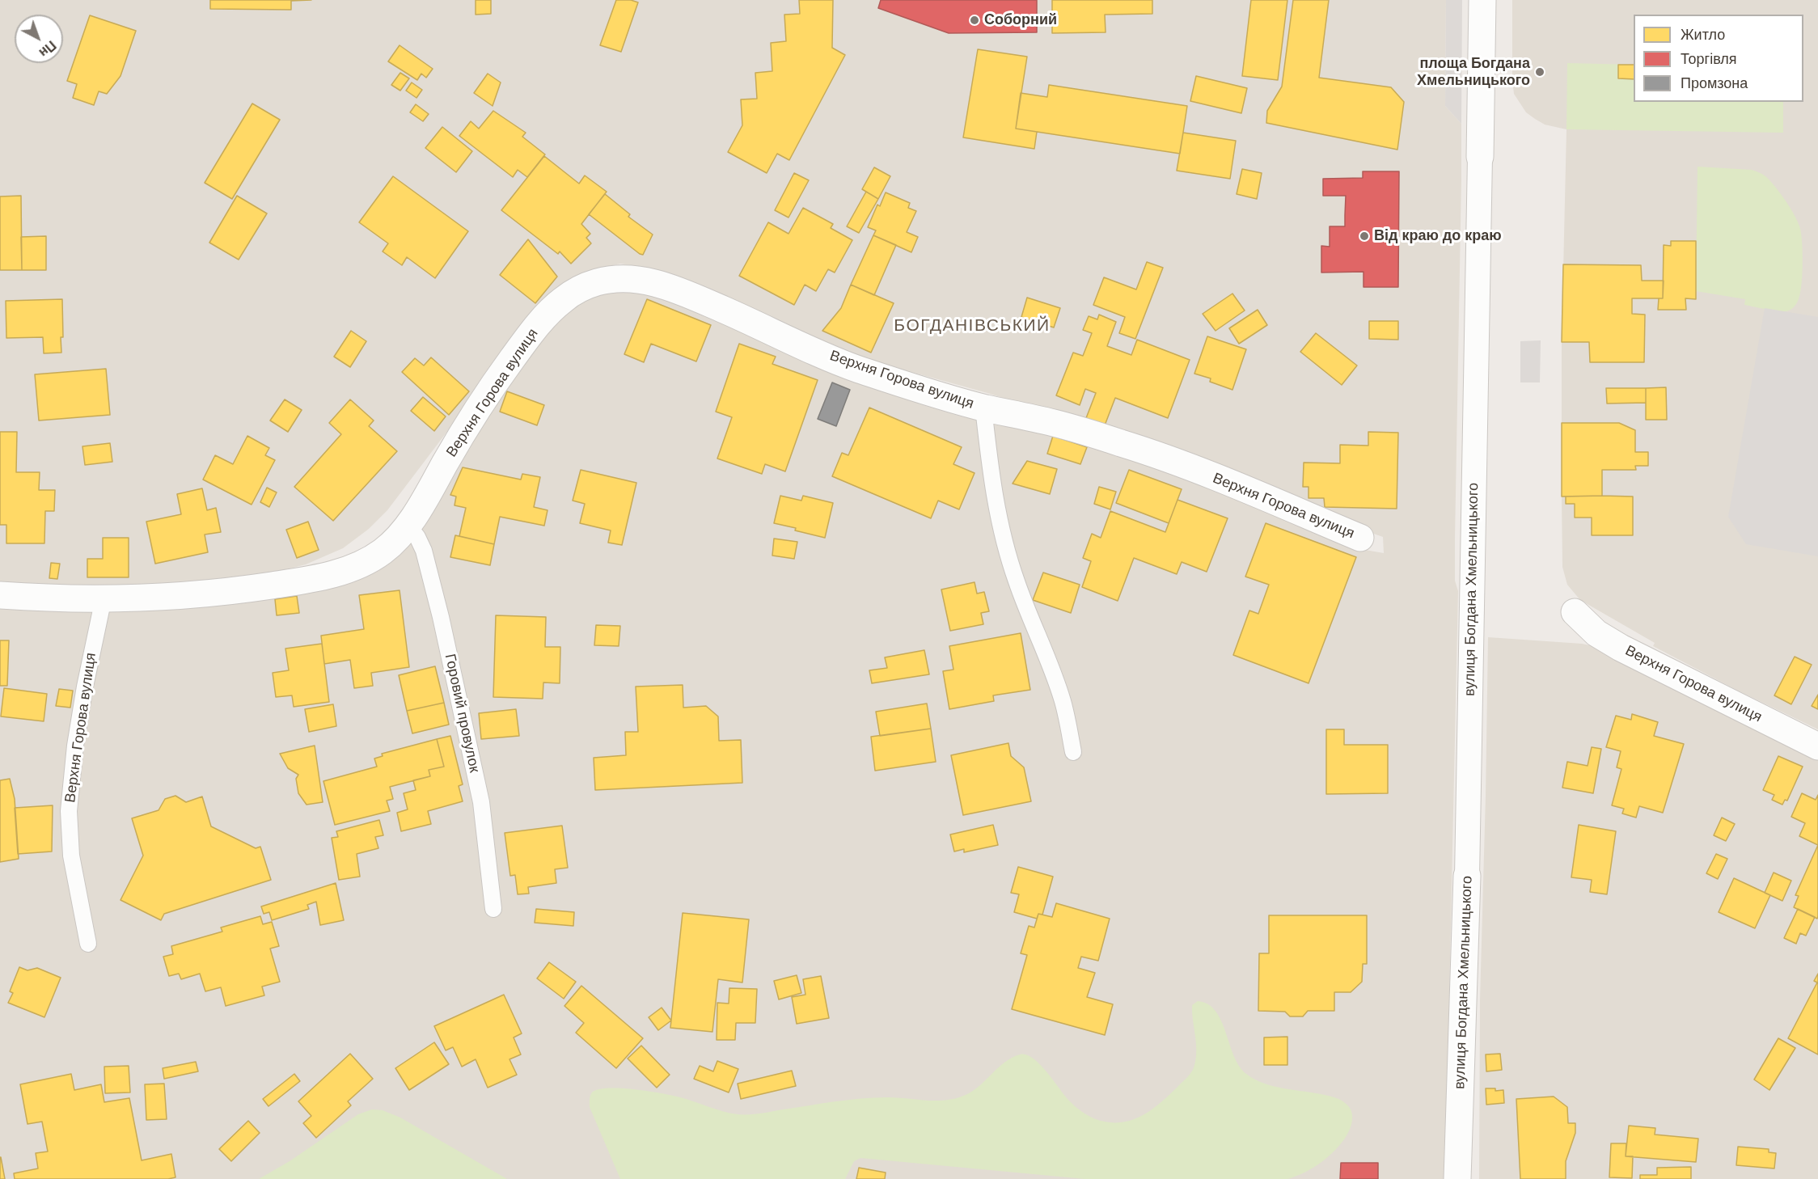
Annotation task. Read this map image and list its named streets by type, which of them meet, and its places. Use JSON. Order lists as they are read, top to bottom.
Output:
{
  "streets": {
    "street": ["Верхня Горова вулиця", "вулиця Богдана Хмельницького"],
    "lane": ["Горовий провулок"]
  },
  "crossings": [
    ["Верхня Горова вулиця", "Горовий провулок"]
  ],
  "districts": ["БОГДАНІВСЬКИЙ"],
  "places": ["Соборний", "площа Богдана Хмельницького", "Від краю до краю"],
  "legend": ["Житло", "Торгівля", "Промзона"],
  "north": "bottom right"
}
